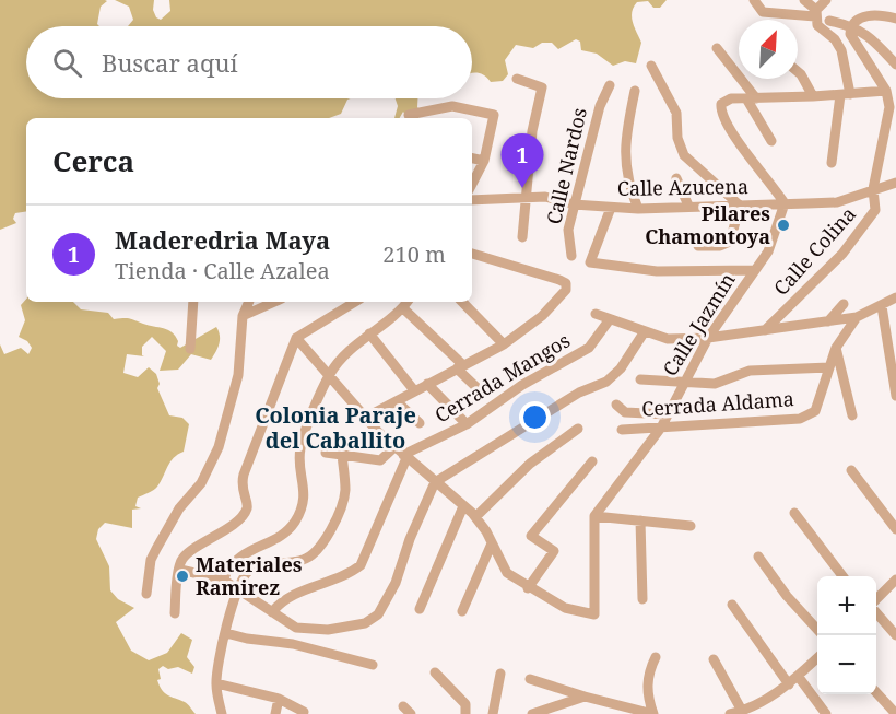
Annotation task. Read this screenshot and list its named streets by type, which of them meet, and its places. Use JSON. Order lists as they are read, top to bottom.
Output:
{
  "streets": {
    "street": [
      "Calle Nardos",
      "Calle Azucena",
      "Calle Colina",
      "Calle Jazmín",
      "Cerrada Mangos",
      "Cerrada Aldama"
    ]
  },
  "crossings": [
    ["Calle Nardos", "Calle Azucena"],
    ["Calle Azucena", "Calle Colina"],
    ["Calle Azucena", "Calle Jazmín"],
    ["Calle Jazmín", "Cerrada Aldama"]
  ],
  "districts": ["Colonia Paraje del Caballito"],
  "places": ["Pilares Chamontoya", "Materiales Ramirez"],
  "north": "top right",
  "page": {
    "search": "Buscar aquí",
    "heading": "Cerca",
    "pins": "1",
    "list": [
      {
        "mark": "1",
        "name": "Maderedria Maya",
        "note": "Tienda · Calle Azalea",
        "value": "210 m"
      }
    ],
    "map_buttons": ["+", "−"]
  }
}
